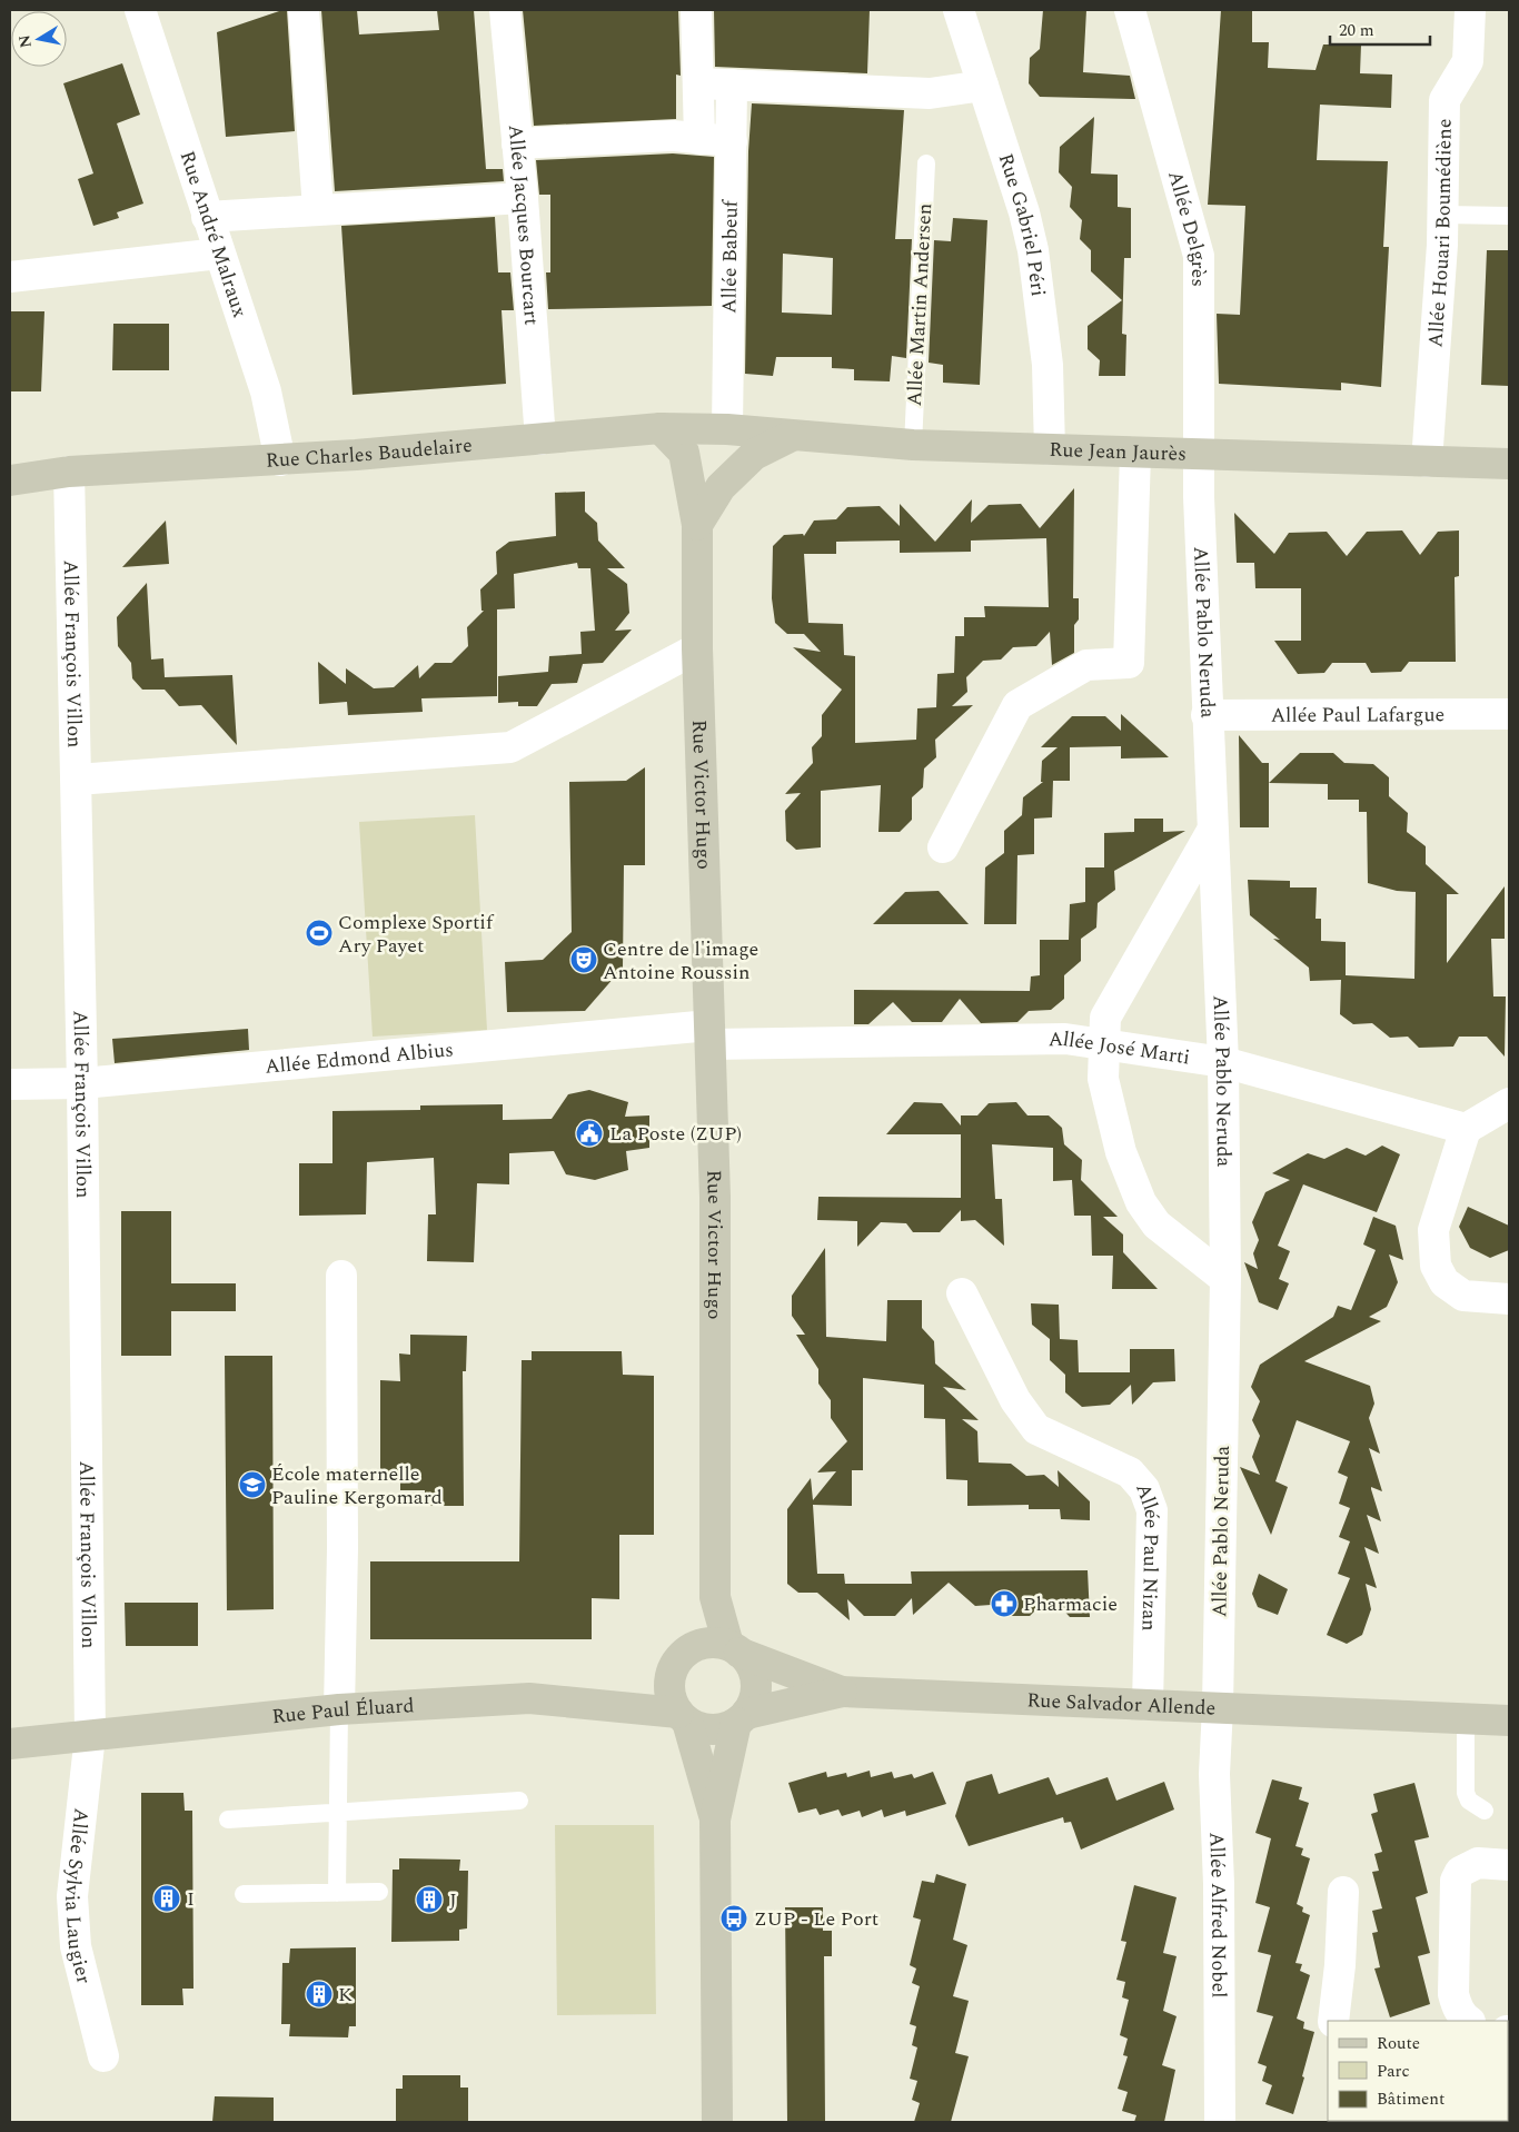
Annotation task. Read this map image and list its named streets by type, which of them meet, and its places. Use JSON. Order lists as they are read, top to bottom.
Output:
{
  "streets": {
    "street": [
      "Allée Jacques Bourcart",
      "Rue Gabriel Péri",
      "Allée Delgrès",
      "Allée Houari Boumédiène",
      "Rue André Malraux",
      "Allée Babeuf",
      "Rue Jean Jaurès",
      "Rue Charles Baudelaire",
      "Allée Pablo Neruda",
      "Allée François Villon",
      "Allée Paul Lafargue",
      "Rue Victor Hugo",
      "Allée José Marti",
      "Allée Edmond Albius",
      "Allée Paul Nizan",
      "Rue Salvador Allende",
      "Rue Paul Éluard",
      "Allée Sylvia Laugier",
      "Allée Alfred Nobel"
    ],
    "lane": ["Allée Martin Andersen"]
  },
  "crossings": [
    ["Allée Jacques Bourcart", "Rue Charles Baudelaire"],
    ["Rue Gabriel Péri", "Rue Jean Jaurès"],
    ["Allée Delgrès", "Rue Jean Jaurès"],
    ["Allée Delgrès", "Allée Pablo Neruda"],
    ["Allée Houari Boumédiène", "Rue Jean Jaurès"],
    ["Rue André Malraux", "Rue Charles Baudelaire"],
    ["Allée Babeuf", "Rue Jean Jaurès"],
    ["Allée Babeuf", "Rue Charles Baudelaire"],
    ["Allée Martin Andersen", "Rue Jean Jaurès"],
    ["Rue Jean Jaurès", "Rue Charles Baudelaire"],
    ["Rue Jean Jaurès", "Allée Pablo Neruda"],
    ["Rue Charles Baudelaire", "Allée François Villon"],
    ["Rue Charles Baudelaire", "Rue Victor Hugo"],
    ["Allée Pablo Neruda", "Allée Paul Lafargue"],
    ["Allée Pablo Neruda", "Allée José Marti"],
    ["Allée Pablo Neruda", "Rue Salvador Allende"],
    ["Allée Pablo Neruda", "Allée Alfred Nobel"],
    ["Allée François Villon", "Allée Edmond Albius"],
    ["Allée François Villon", "Rue Paul Éluard"],
    ["Allée François Villon", "Allée Sylvia Laugier"],
    ["Rue Victor Hugo", "Allée José Marti"],
    ["Rue Victor Hugo", "Allée Edmond Albius"],
    ["Rue Victor Hugo", "Rue Salvador Allende"],
    ["Rue Victor Hugo", "Rue Paul Éluard"],
    ["Allée José Marti", "Allée Edmond Albius"],
    ["Allée Paul Nizan", "Rue Salvador Allende"],
    ["Rue Salvador Allende", "Rue Paul Éluard"],
    ["Rue Salvador Allende", "Allée Alfred Nobel"],
    ["Rue Paul Éluard", "Allée Sylvia Laugier"]
  ],
  "places": {
    "sports": ["Complexe Sportif Ary Payet"],
    "theatre": ["Centre de l'image Antoine Roussin"],
    "public building": ["La Poste (ZUP)"],
    "school or university": ["École maternelle Pauline Kergomard"],
    "pharmacy": ["Pharmacie"],
    "building": ["I", "J", "K"],
    "bus stop": ["ZUP - Le Port"]
  },
  "legend": ["Route", "Parc", "Bâtiment"],
  "scale_bar": "20 m",
  "north": "left"
}
